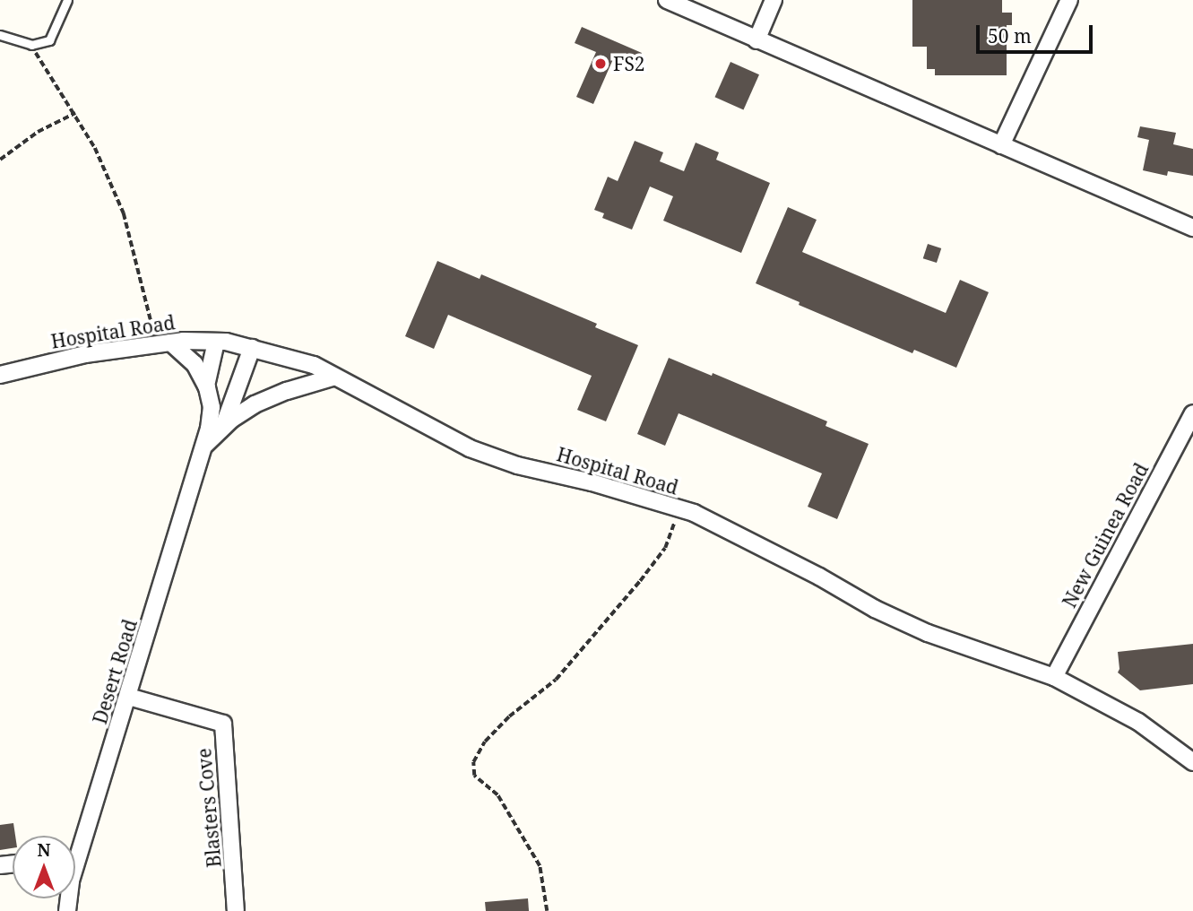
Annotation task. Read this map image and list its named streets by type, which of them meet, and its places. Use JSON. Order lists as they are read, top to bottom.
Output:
{
  "streets": {
    "street": [
      "Hospital Road",
      "New Guinea Road",
      "Desert Road",
      "Blasters Cove"
    ]
  },
  "crossings": [
    ["Hospital Road", "New Guinea Road"],
    ["Hospital Road", "Desert Road"],
    ["Desert Road", "Blasters Cove"]
  ],
  "places": ["FS2"],
  "scale_bar": "50 m",
  "north": "top"
}
